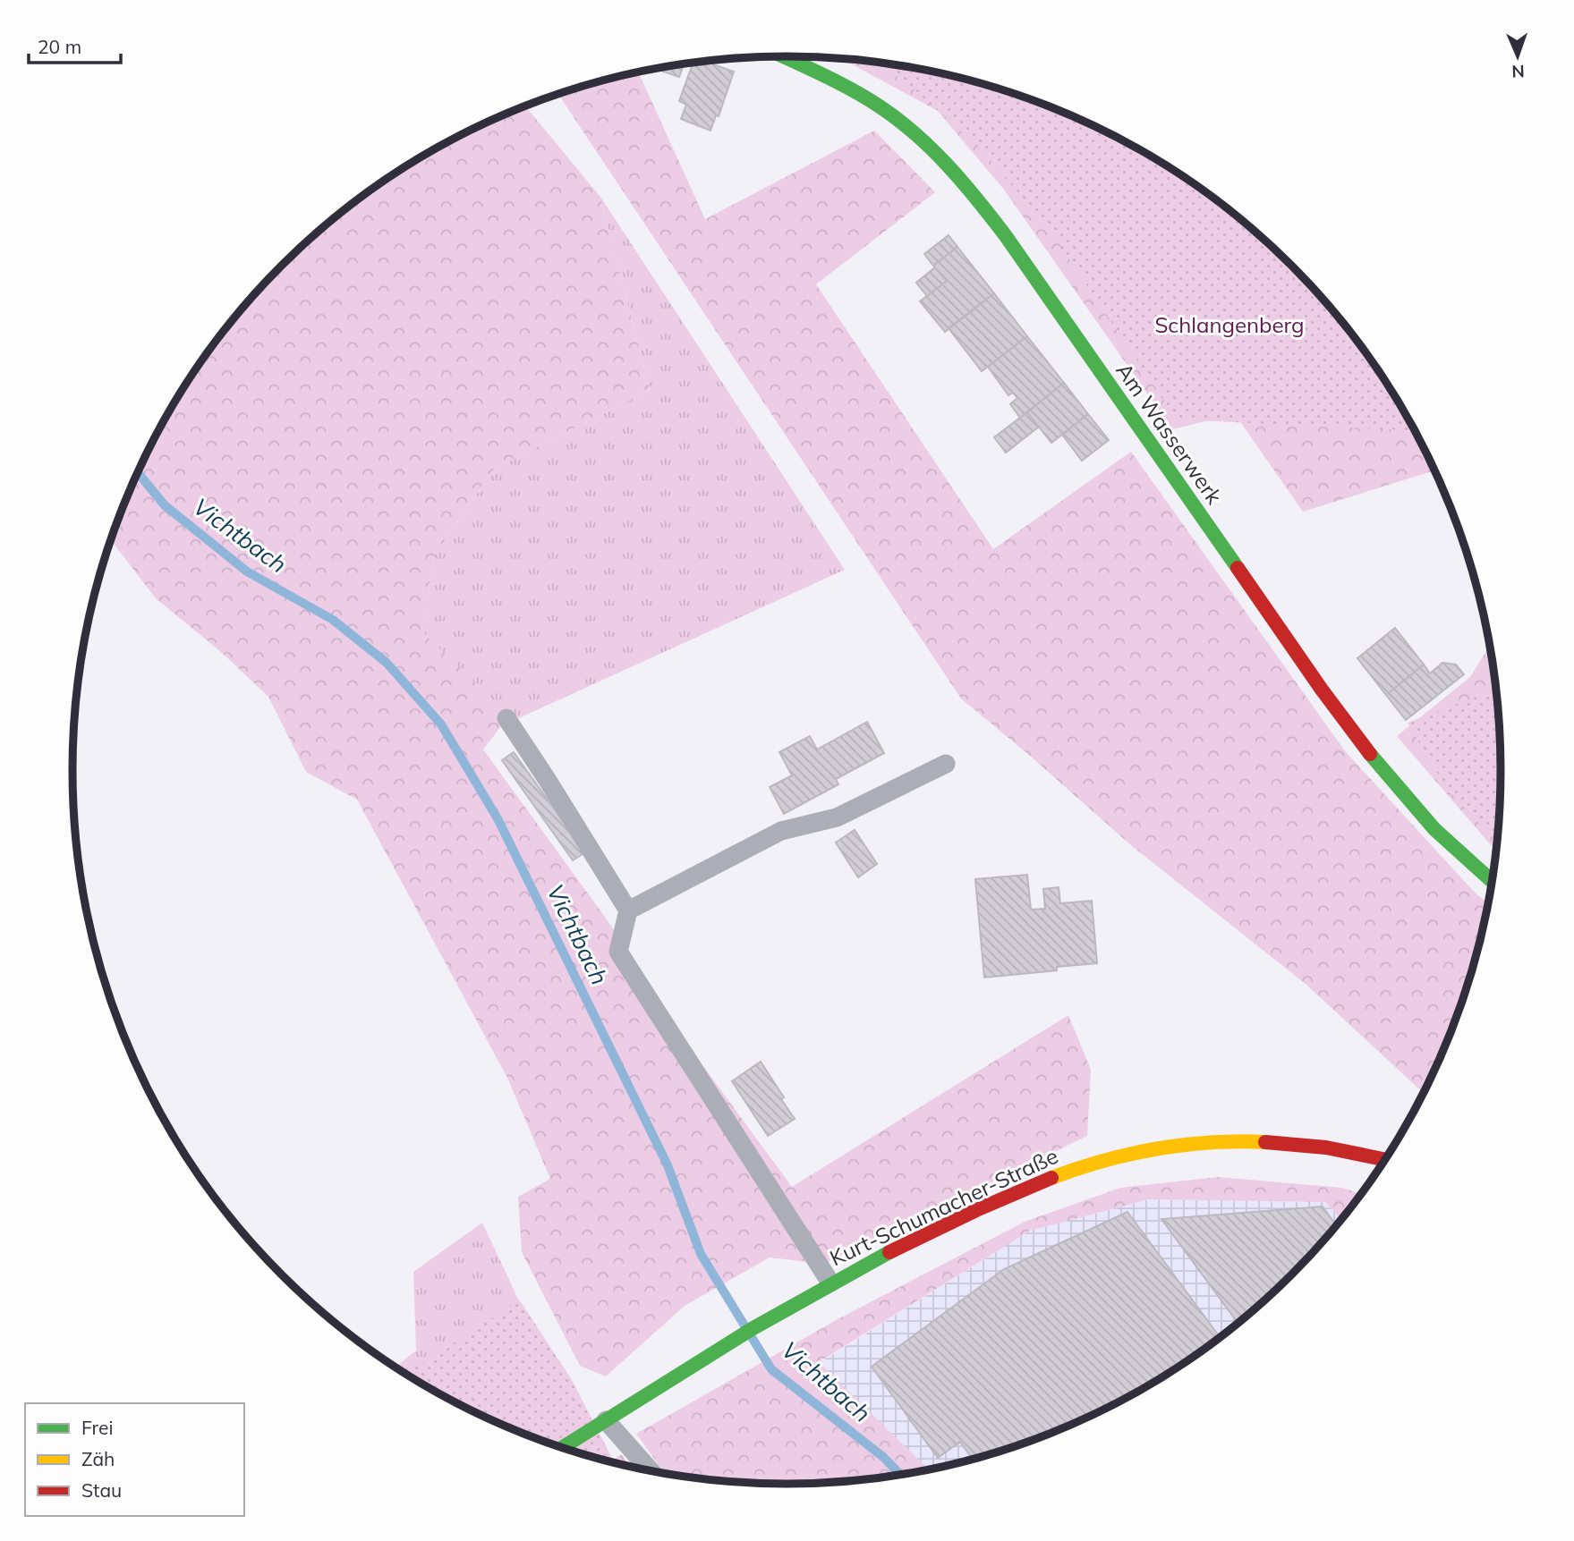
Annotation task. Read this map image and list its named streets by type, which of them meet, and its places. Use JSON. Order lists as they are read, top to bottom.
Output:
{
  "streets": {
    "main road": ["Am Wasserwerk", "Kurt-Schumacher-Straße"]
  },
  "water": ["Vichtbach"],
  "parks": ["Schlangenberg"],
  "legend": ["Frei", "Zäh", "Stau"],
  "scale_bar": "20 m",
  "north": "bottom"
}
